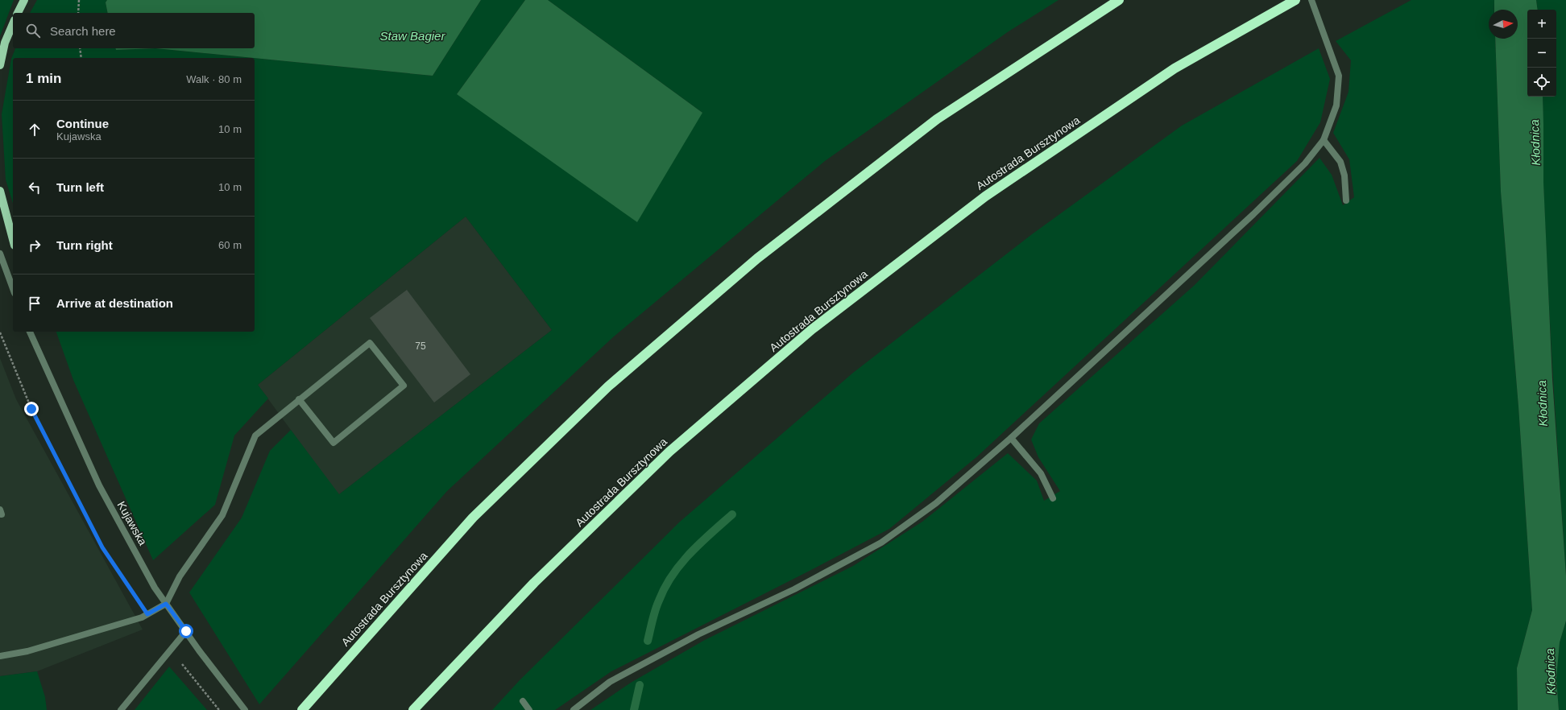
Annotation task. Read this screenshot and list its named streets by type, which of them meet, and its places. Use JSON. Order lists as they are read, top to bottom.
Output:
{
  "streets": {
    "highway": ["Autostrada Bursztynowa"],
    "street": ["Kujawska"]
  },
  "water": ["Staw Bagier", "Kłodnica"],
  "house_numbers": ["75"],
  "north": "right",
  "page": {
    "map_buttons": ["+", "−"],
    "search": "Search here",
    "heading": ["1 min", "Walk · 80 m"],
    "list": [
      ["Continue", "Kujawska", "10 m"],
      ["Turn left", "10 m"],
      ["Turn right", "60 m"],
      "Arrive at destination"
    ]
  }
}
